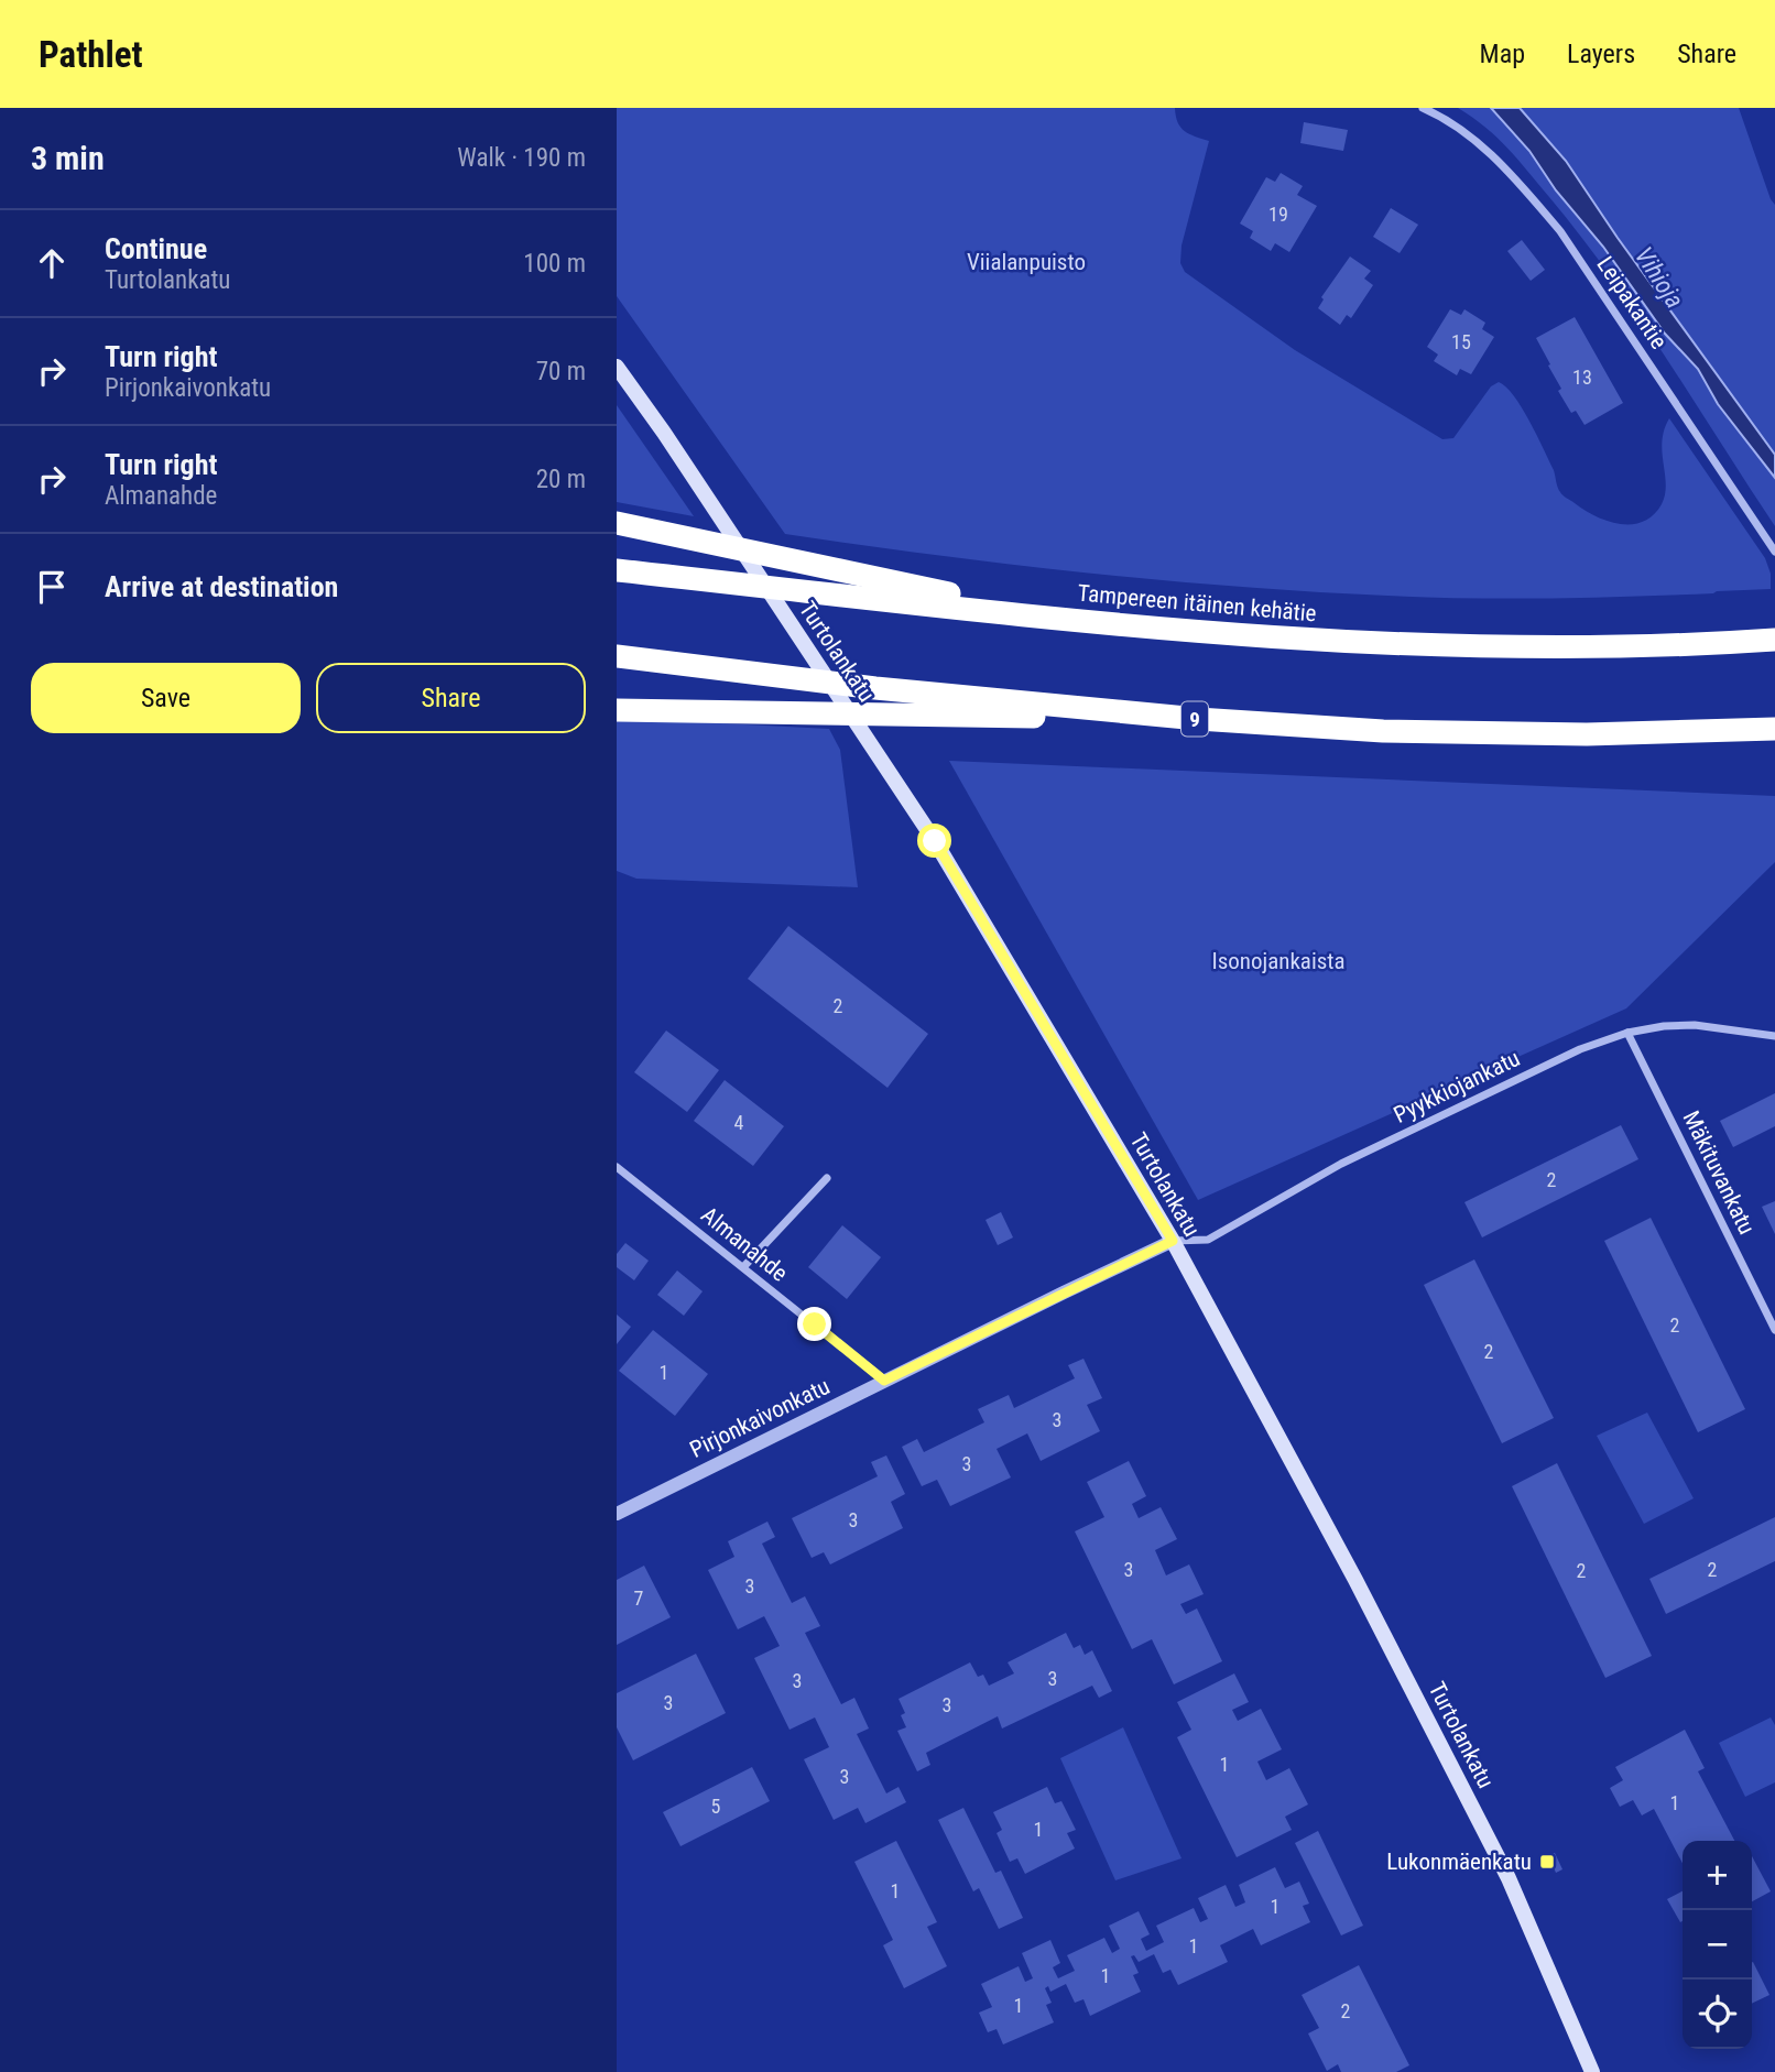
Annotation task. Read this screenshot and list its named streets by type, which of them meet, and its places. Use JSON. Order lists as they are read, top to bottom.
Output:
{
  "streets": {
    "highway": ["Tampereen itäinen kehätie", "9"],
    "main road": ["Turtolankatu"],
    "street": [
      "Leipakantie",
      "Pyykkiojankatu",
      "Mäkituvankatu",
      "Almanahde",
      "Pirjonkaivonkatu"
    ]
  },
  "crossings": [
    ["Turtolankatu", "Pyykkiojankatu"],
    ["Turtolankatu", "Pirjonkaivonkatu"],
    ["Pyykkiojankatu", "Mäkituvankatu"],
    ["Pyykkiojankatu", "Pirjonkaivonkatu"],
    ["Almanahde", "Pirjonkaivonkatu"]
  ],
  "water": ["Vihioja"],
  "parks": ["Viialanpuisto", "Isonojankaista"],
  "places": {
    "transit": ["Lukonmäenkatu"]
  },
  "house_numbers": [
    "19",
    "15",
    "13",
    "2",
    "4",
    "2",
    "2",
    "2",
    "1",
    "3",
    "3",
    "3",
    "3",
    "2",
    "2",
    "3",
    "7",
    "3",
    "3",
    "3",
    "3",
    "1",
    "3",
    "1",
    "5",
    "1",
    "1",
    "1",
    "1",
    "1",
    "1",
    "2"
  ],
  "page": {
    "header": "Pathlet",
    "nav": ["Map", "Layers", "Share"],
    "heading": ["3 min", "Walk · 190 m"],
    "list": [
      ["Continue", "Turtolankatu", "100 m"],
      ["Turn right", "Pirjonkaivonkatu", "70 m"],
      ["Turn right", "Almanahde", "20 m"],
      "Arrive at destination"
    ],
    "buttons": ["Save", "Share"],
    "map_buttons": ["+", "−"]
  }
}
